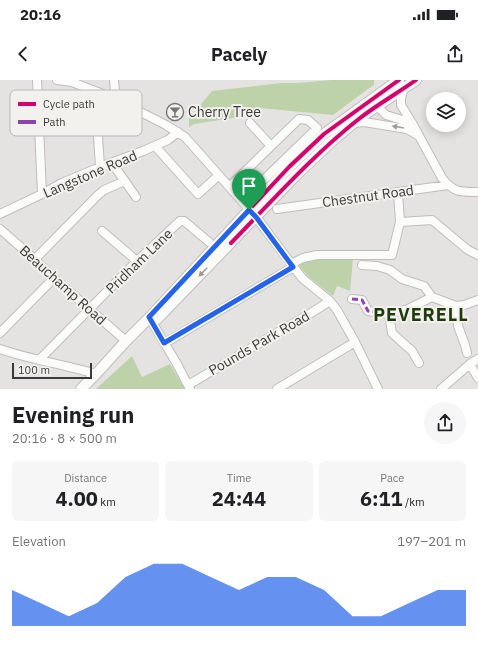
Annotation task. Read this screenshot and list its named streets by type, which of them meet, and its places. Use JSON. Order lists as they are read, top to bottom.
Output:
{
  "streets": {
    "street": [
      "Langstone Road",
      "Chestnut Road",
      "Pridham Lane",
      "Beauchamp Road",
      "Pounds Park Road"
    ]
  },
  "crossings": [
    ["Pridham Lane", "Beauchamp Road"]
  ],
  "districts": ["PEVERELL"],
  "places": {
    "bar": ["Cherry Tree"]
  },
  "legend": ["Cycle path", "Path"],
  "scale_bar": "100 m",
  "page": {
    "status": "20:16",
    "header": "Pacely",
    "scale": "100 m",
    "heading": ["Evening run", "20:16 · 8 × 500 m"],
    "stats": [
      ["Distance", "4.00 km"],
      ["Time", "24:44"],
      ["Pace", "6:11 /km"]
    ],
    "chart": ["Elevation", "197–201 m"]
  }
}
